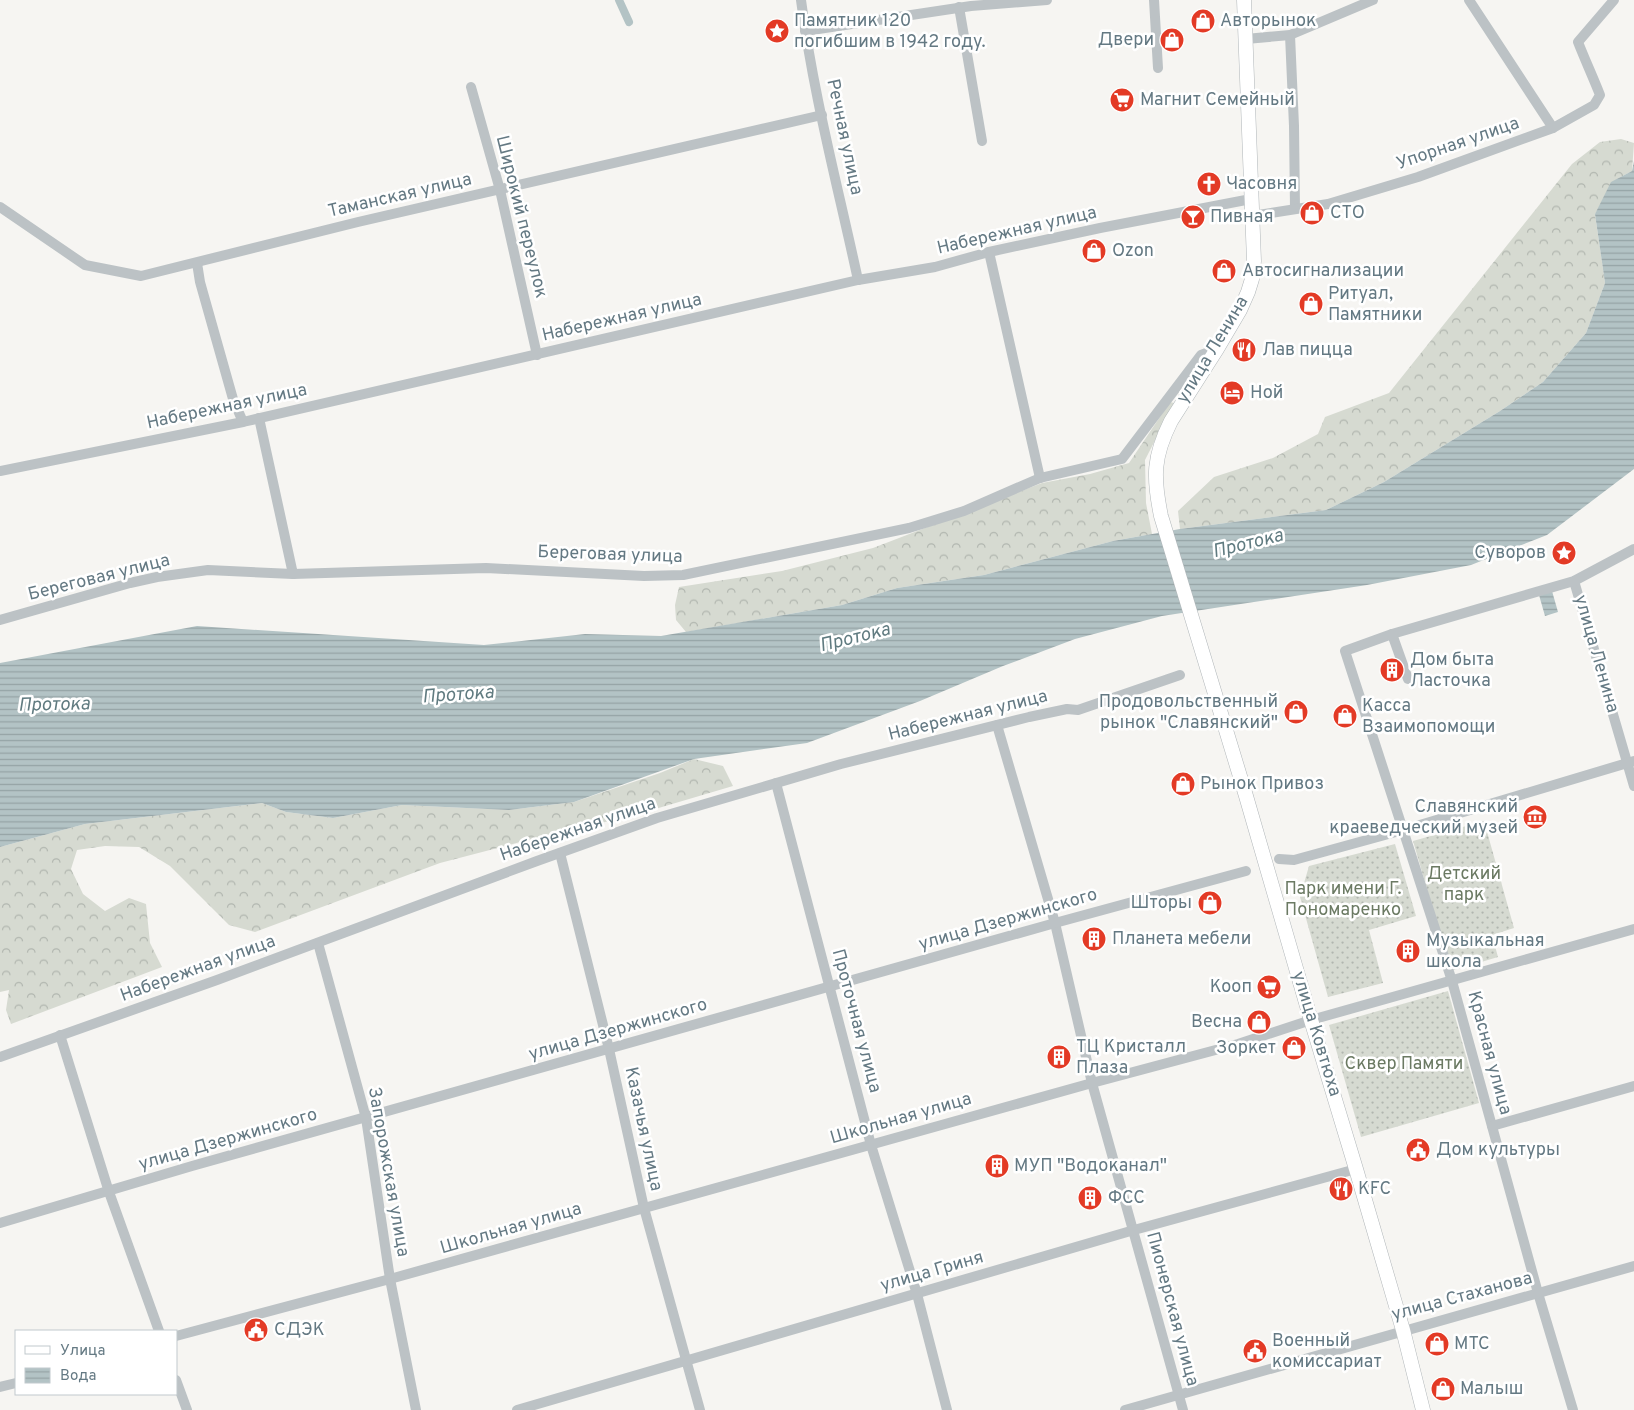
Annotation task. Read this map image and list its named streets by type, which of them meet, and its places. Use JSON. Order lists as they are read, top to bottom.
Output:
{
  "streets": {
    "main road": ["улица Ленина", "улица Ковтюха"],
    "street": [
      "Речная улица",
      "Упорная улица",
      "Таманская улица",
      "Широкий переулок",
      "Набережная улица",
      "Береговая улица",
      "улица Дзержинского",
      "Проточная улица",
      "Красная улица",
      "Школьная улица",
      "Казачья улица",
      "Запорожская улица",
      "улица Гриня",
      "улица Стаханова",
      "Пионерская улица"
    ]
  },
  "crossings": [
    ["Речная улица", "Таманская улица"],
    ["Речная улица", "Набережная улица"],
    ["Упорная улица", "улица Ленина"],
    ["Таманская улица", "Широкий переулок"],
    ["Широкий переулок", "Набережная улица"],
    ["Набережная улица", "улица Ленина"],
    ["Набережная улица", "Проточная улица"],
    ["Набережная улица", "Казачья улица"],
    ["Набережная улица", "Запорожская улица"],
    ["Набережная улица", "Пионерская улица"],
    ["улица Ленина", "Береговая улица"],
    ["улица Ленина", "улица Ковтюха"],
    ["улица Дзержинского", "Проточная улица"],
    ["улица Дзержинского", "Казачья улица"],
    ["улица Дзержинского", "Запорожская улица"],
    ["улица Дзержинского", "Пионерская улица"],
    ["Проточная улица", "Школьная улица"],
    ["Проточная улица", "улица Гриня"],
    ["улица Ковтюха", "Школьная улица"],
    ["улица Ковтюха", "улица Гриня"],
    ["улица Ковтюха", "улица Стаханова"],
    ["Красная улица", "Школьная улица"],
    ["Красная улица", "улица Стаханова"],
    ["Школьная улица", "Казачья улица"],
    ["Школьная улица", "Запорожская улица"],
    ["Школьная улица", "Пионерская улица"],
    ["Казачья улица", "улица Гриня"],
    ["улица Гриня", "Пионерская улица"],
    ["улица Стаханова", "Пионерская улица"]
  ],
  "water": ["Протока"],
  "parks": ["Детский парк", "Парк имени Г. Пономаренко", "Сквер Памяти"],
  "places": {
    "shop": [
      "Авторынок",
      "Двери",
      "СТО",
      "Ozon",
      "Автосигнализации",
      "Ритуал, Памятники",
      "Продовольственный рынок \"Славянский\"",
      "Касса Взаимопомощи",
      "Рынок Привоз",
      "Шторы",
      "Весна",
      "Зоркет",
      "МТС",
      "Малыш"
    ],
    "place": ["Памятник 120 погибшим в 1942 году.", "Суворов"],
    "supermarket": ["Магнит Семейный", "Кооп"],
    "church": ["Часовня"],
    "bar": ["Пивная"],
    "restaurant": ["Лав пицца", "KFC"],
    "hotel": ["Ной"],
    "building": [
      "Дом быта Ласточка",
      "Планета мебели",
      "Музыкальная школа",
      "ТЦ Кристалл Плаза",
      "МУП \"Водоканал\"",
      "ФСС"
    ],
    "museum": ["Славянский краеведческий музей"],
    "public building": ["Дом культуры", "СДЭК", "Военный комиссариат"]
  },
  "legend": ["Улица", "Вода"]
}
